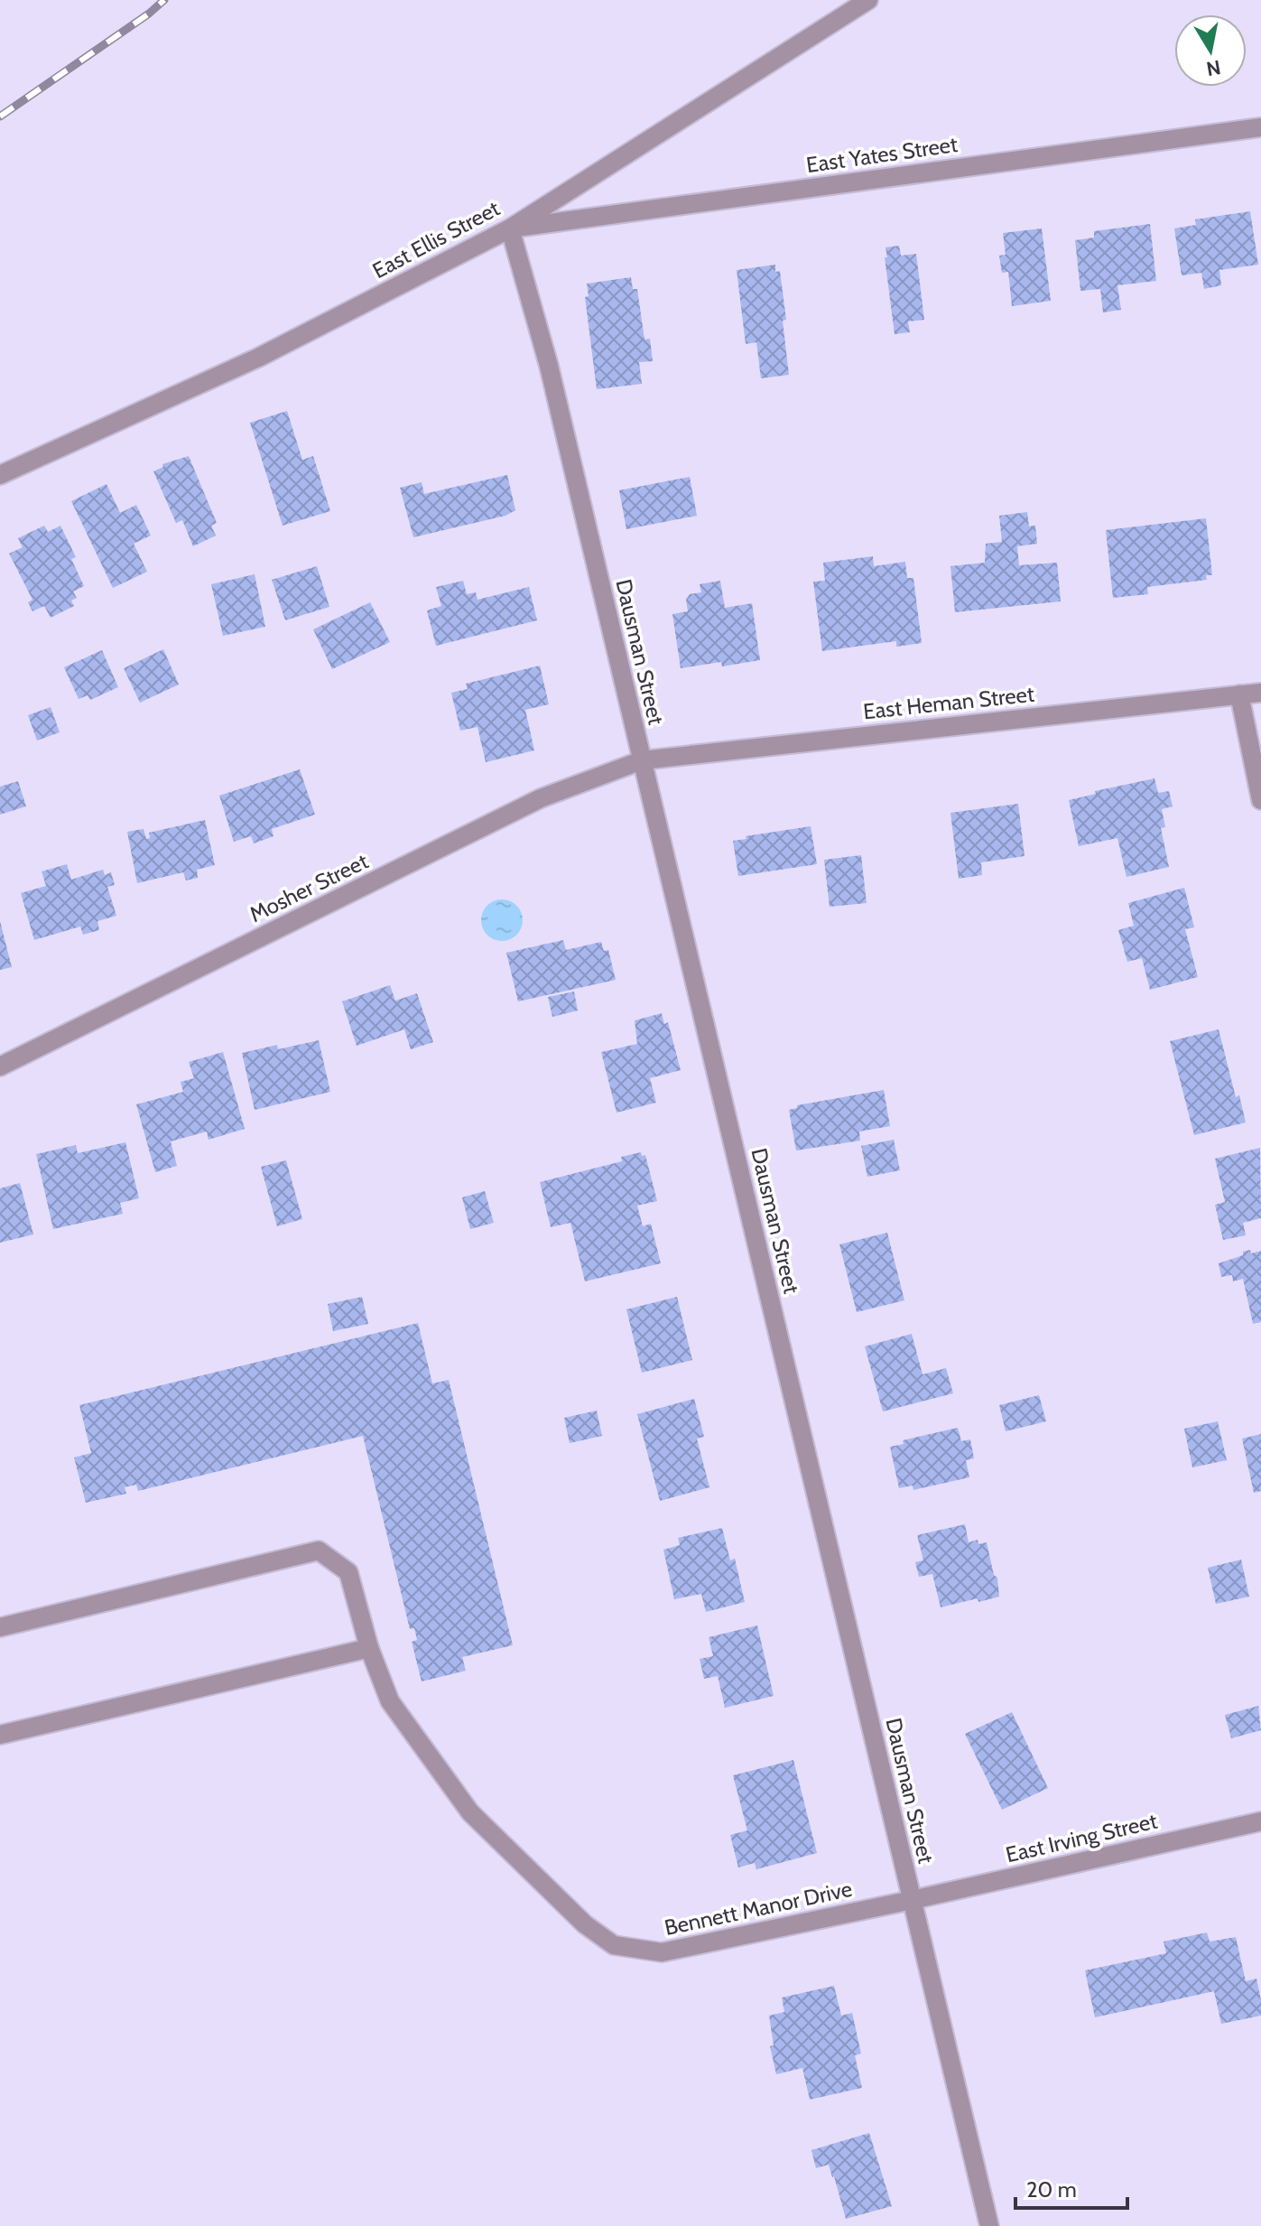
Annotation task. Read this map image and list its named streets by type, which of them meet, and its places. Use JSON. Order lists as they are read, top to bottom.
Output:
{
  "streets": {
    "street": [
      "East Yates Street",
      "East Ellis Street",
      "Dausman Street",
      "East Heman Street",
      "Mosher Street",
      "East Irving Street",
      "Bennett Manor Drive"
    ]
  },
  "crossings": [
    ["East Yates Street", "East Ellis Street"],
    ["East Yates Street", "Dausman Street"],
    ["East Ellis Street", "Dausman Street"],
    ["Dausman Street", "East Heman Street"],
    ["Dausman Street", "Mosher Street"],
    ["Dausman Street", "East Irving Street"],
    ["Dausman Street", "Bennett Manor Drive"],
    ["East Heman Street", "Mosher Street"],
    ["East Irving Street", "Bennett Manor Drive"]
  ],
  "scale_bar": "20 m",
  "north": "bottom"
}
